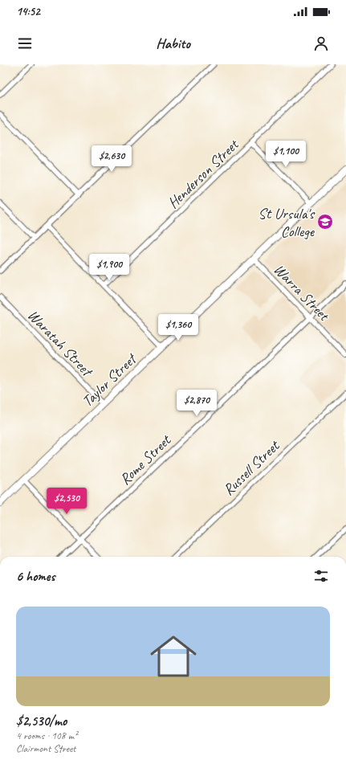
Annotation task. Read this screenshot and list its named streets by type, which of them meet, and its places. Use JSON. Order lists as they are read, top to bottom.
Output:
{
  "streets": {
    "street": [
      "Henderson Street",
      "Warra Street",
      "Waratah Street",
      "Taylor Street",
      "Rome Street",
      "Russell Street"
    ]
  },
  "crossings": [
    ["Warra Street", "Taylor Street"],
    ["Warra Street", "Rome Street"],
    ["Waratah Street", "Taylor Street"]
  ],
  "places": {
    "school or university": ["St Ursula's College"]
  },
  "page": {
    "status": "14:52",
    "header": "Habito",
    "price": [
      "$1,100",
      "$2,630",
      "$1,900",
      "$1,360",
      "$2,870",
      "$2,530"
    ],
    "heading": "6 homes",
    "list": [
      {
        "name": "$2,530/mo",
        "note": "4 rooms · 108 m² · Clairmont Street"
      }
    ]
  }
}
